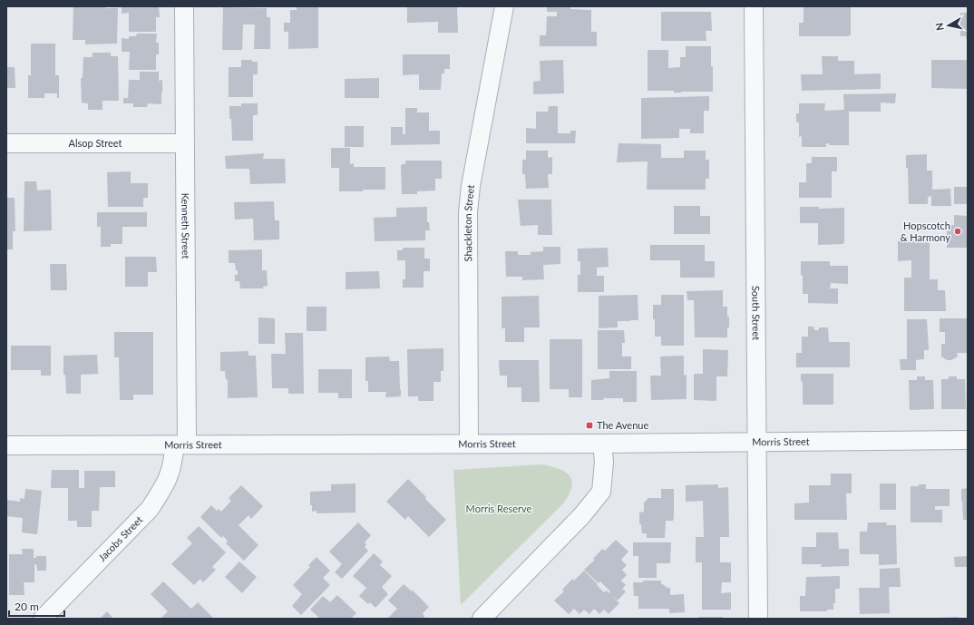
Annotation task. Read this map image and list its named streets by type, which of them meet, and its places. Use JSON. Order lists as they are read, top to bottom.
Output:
{
  "streets": {
    "street": [
      "Alsop Street",
      "Shackleton Street",
      "Kenneth Street",
      "South Street",
      "Morris Street",
      "Jacobs Street"
    ]
  },
  "crossings": [
    ["Alsop Street", "Kenneth Street"],
    ["Shackleton Street", "Morris Street"],
    ["Kenneth Street", "Morris Street"],
    ["Kenneth Street", "Jacobs Street"],
    ["South Street", "Morris Street"],
    ["Morris Street", "Jacobs Street"]
  ],
  "parks": ["Morris Reserve"],
  "places": {
    "other": ["Hopscotch & Harmony"],
    "transit": ["The Avenue"]
  },
  "scale_bar": "20 m",
  "north": "left"
}
